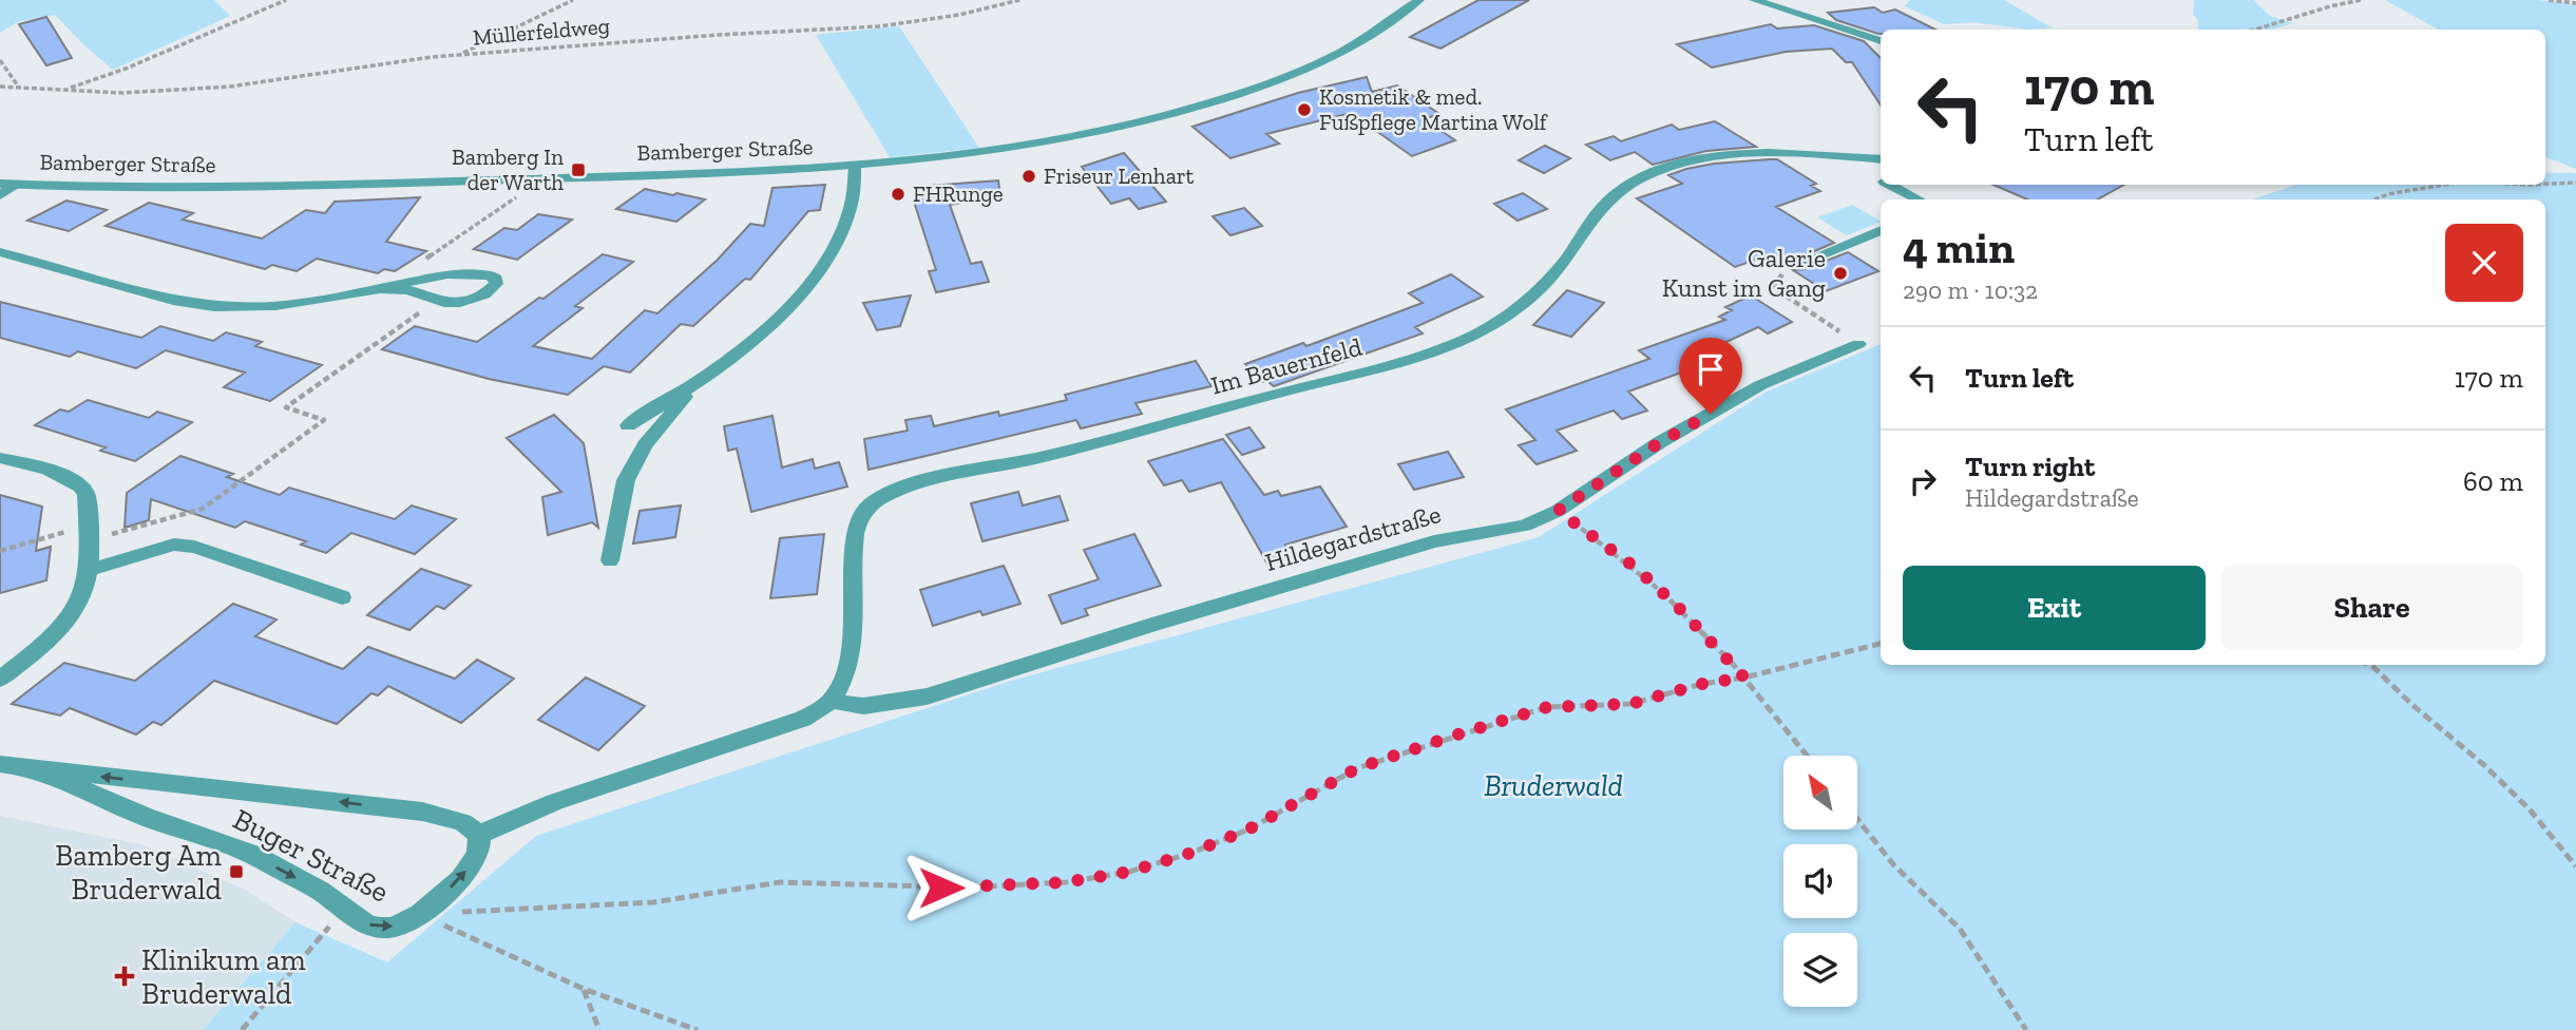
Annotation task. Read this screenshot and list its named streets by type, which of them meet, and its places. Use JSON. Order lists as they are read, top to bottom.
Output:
{
  "streets": {
    "street": [
      "Bamberger Straße",
      "Im Bauernfeld",
      "Hildegardstraße",
      "Buger Straße"
    ],
    "path": ["Müllerfeldweg"]
  },
  "crossings": [
    ["Im Bauernfeld", "Hildegardstraße"]
  ],
  "parks": ["Bruderwald"],
  "places": {
    "other": [
      "Kosmetik & med. Fußpflege Martina Wolf",
      "Friseur Lenhart",
      "FHRunge",
      "Galerie Kunst im Gang"
    ],
    "transit": ["Bamberg In der Warth", "Bamberg Am Bruderwald"],
    "health": ["Klinikum am Bruderwald"]
  },
  "north": "top left",
  "page": {
    "turn": ["170 m", "Turn left"],
    "heading": ["4 min", "290 m · 10:32"],
    "list": [
      {
        "name": "Turn left",
        "value": "170 m"
      },
      {
        "name": "Turn right",
        "note": "Hildegardstraße",
        "value": "60 m"
      }
    ],
    "buttons": ["Exit", "Share"]
  }
}
